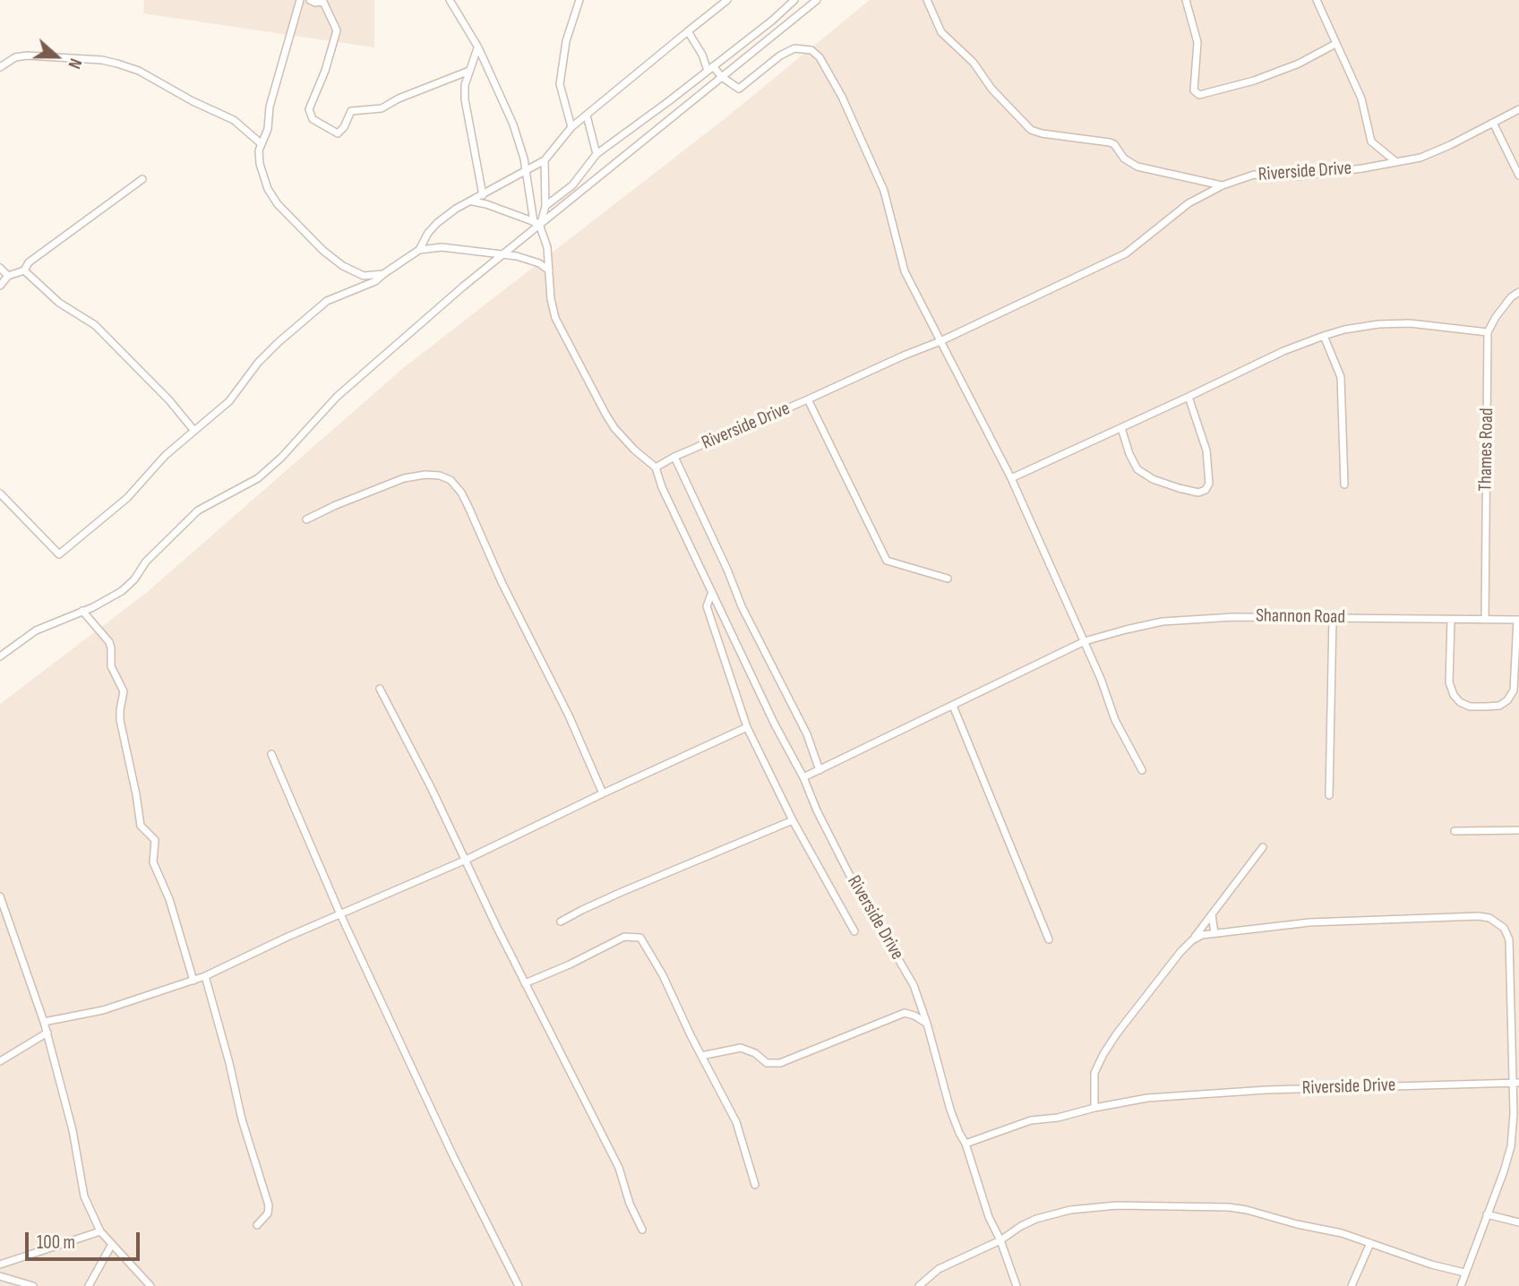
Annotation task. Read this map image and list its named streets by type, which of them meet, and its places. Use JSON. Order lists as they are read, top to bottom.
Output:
{
  "streets": {
    "street": ["Riverside Drive", "Thames Road", "Shannon Road"]
  },
  "crossings": [
    ["Riverside Drive", "Shannon Road"],
    ["Thames Road", "Shannon Road"]
  ],
  "scale_bar": "100 m",
  "north": "right"
}
